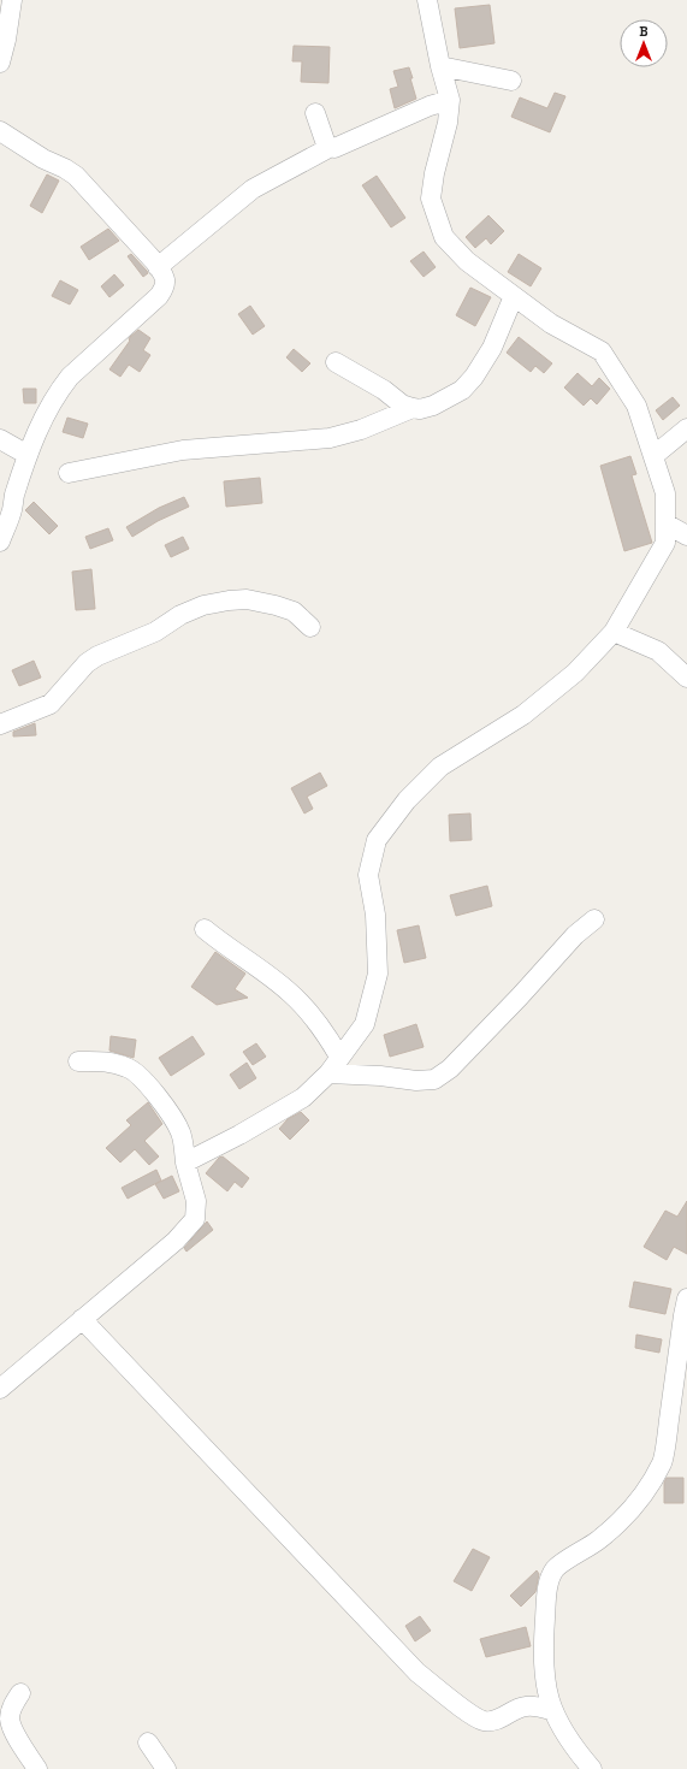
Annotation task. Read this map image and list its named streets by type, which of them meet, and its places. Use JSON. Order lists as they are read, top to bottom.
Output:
{
  "north": "top"
}
